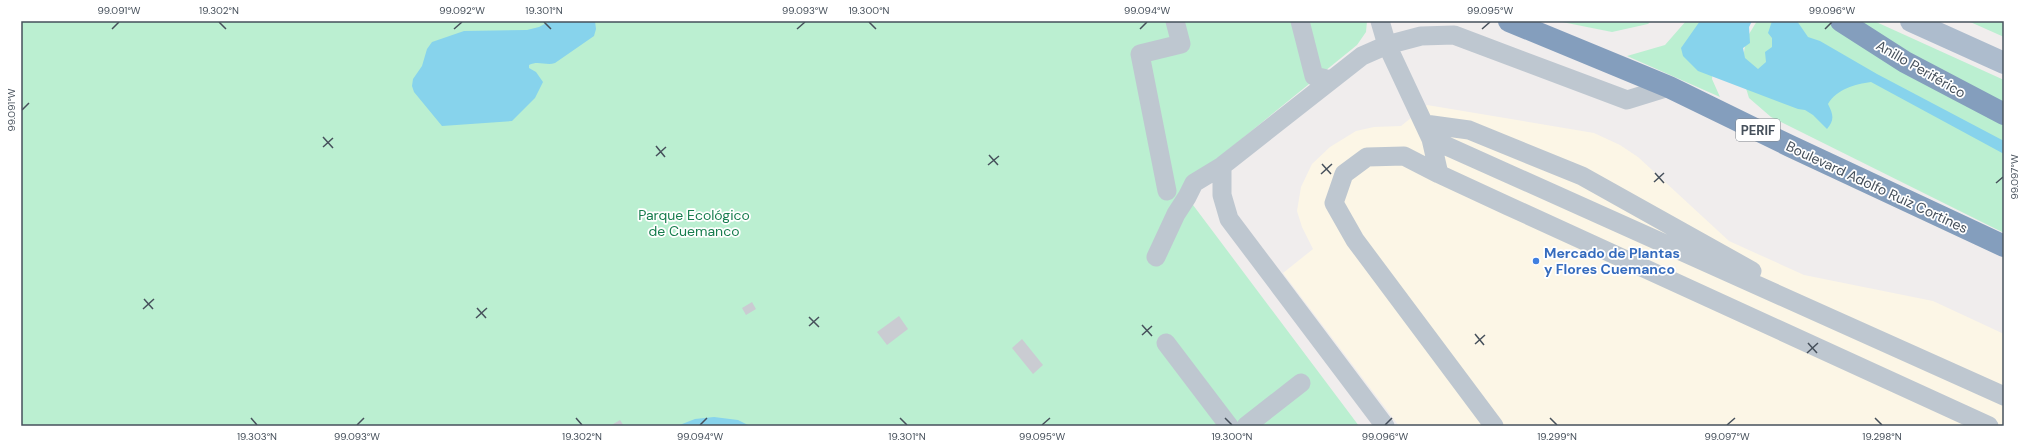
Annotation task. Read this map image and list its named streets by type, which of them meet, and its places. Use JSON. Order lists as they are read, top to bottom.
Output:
{
  "streets": {
    "highway": ["Anillo Periférico", "PERIF", "Boulevard Adolfo Ruiz Cortines"]
  },
  "parks": ["Parque Ecológico de Cuemanco"],
  "places": ["Mercado de Plantas y Flores Cuemanco"],
  "coordinates": [
    "99.091°W",
    "19.302°N",
    "99.092°W",
    "19.301°N",
    "99.093°W",
    "19.300°N",
    "99.094°W",
    "99.095°W",
    "99.096°W",
    "99.097°W",
    "19.303°N",
    "19.299°N",
    "19.298°N"
  ]
}
